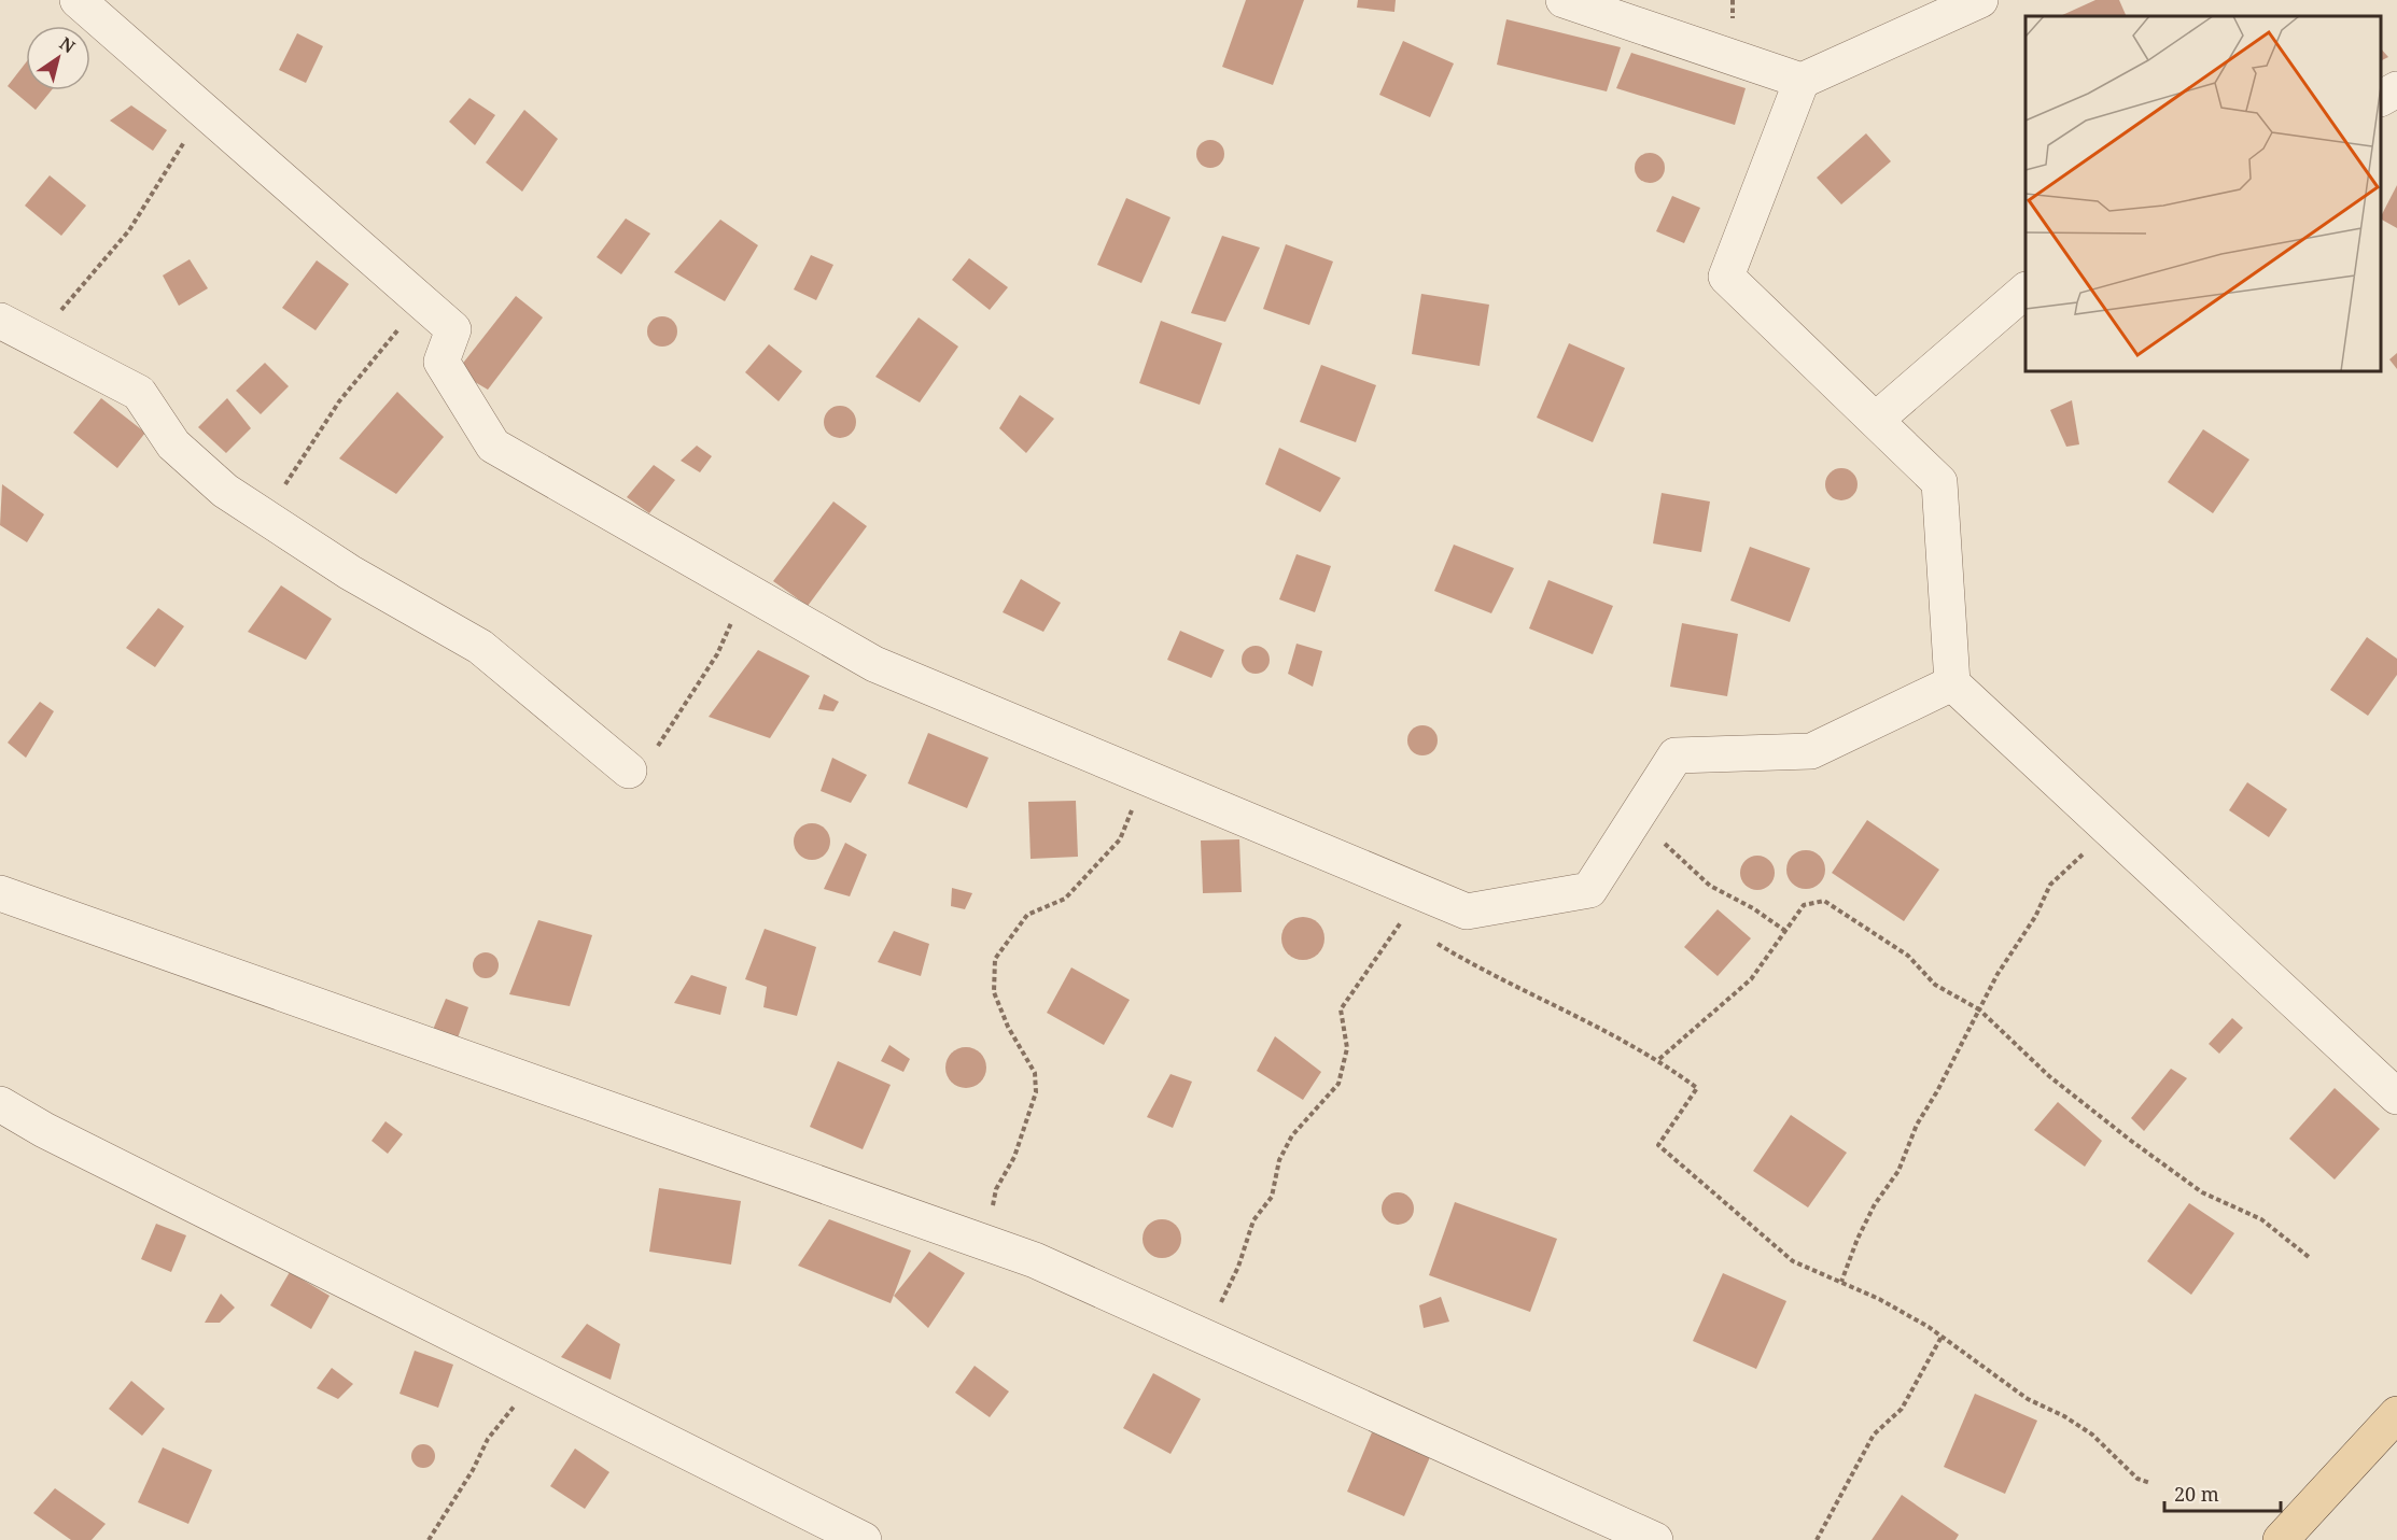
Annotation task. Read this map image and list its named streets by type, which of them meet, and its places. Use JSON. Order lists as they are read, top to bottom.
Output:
{
  "scale_bar": "20 m",
  "north": "top right"
}
